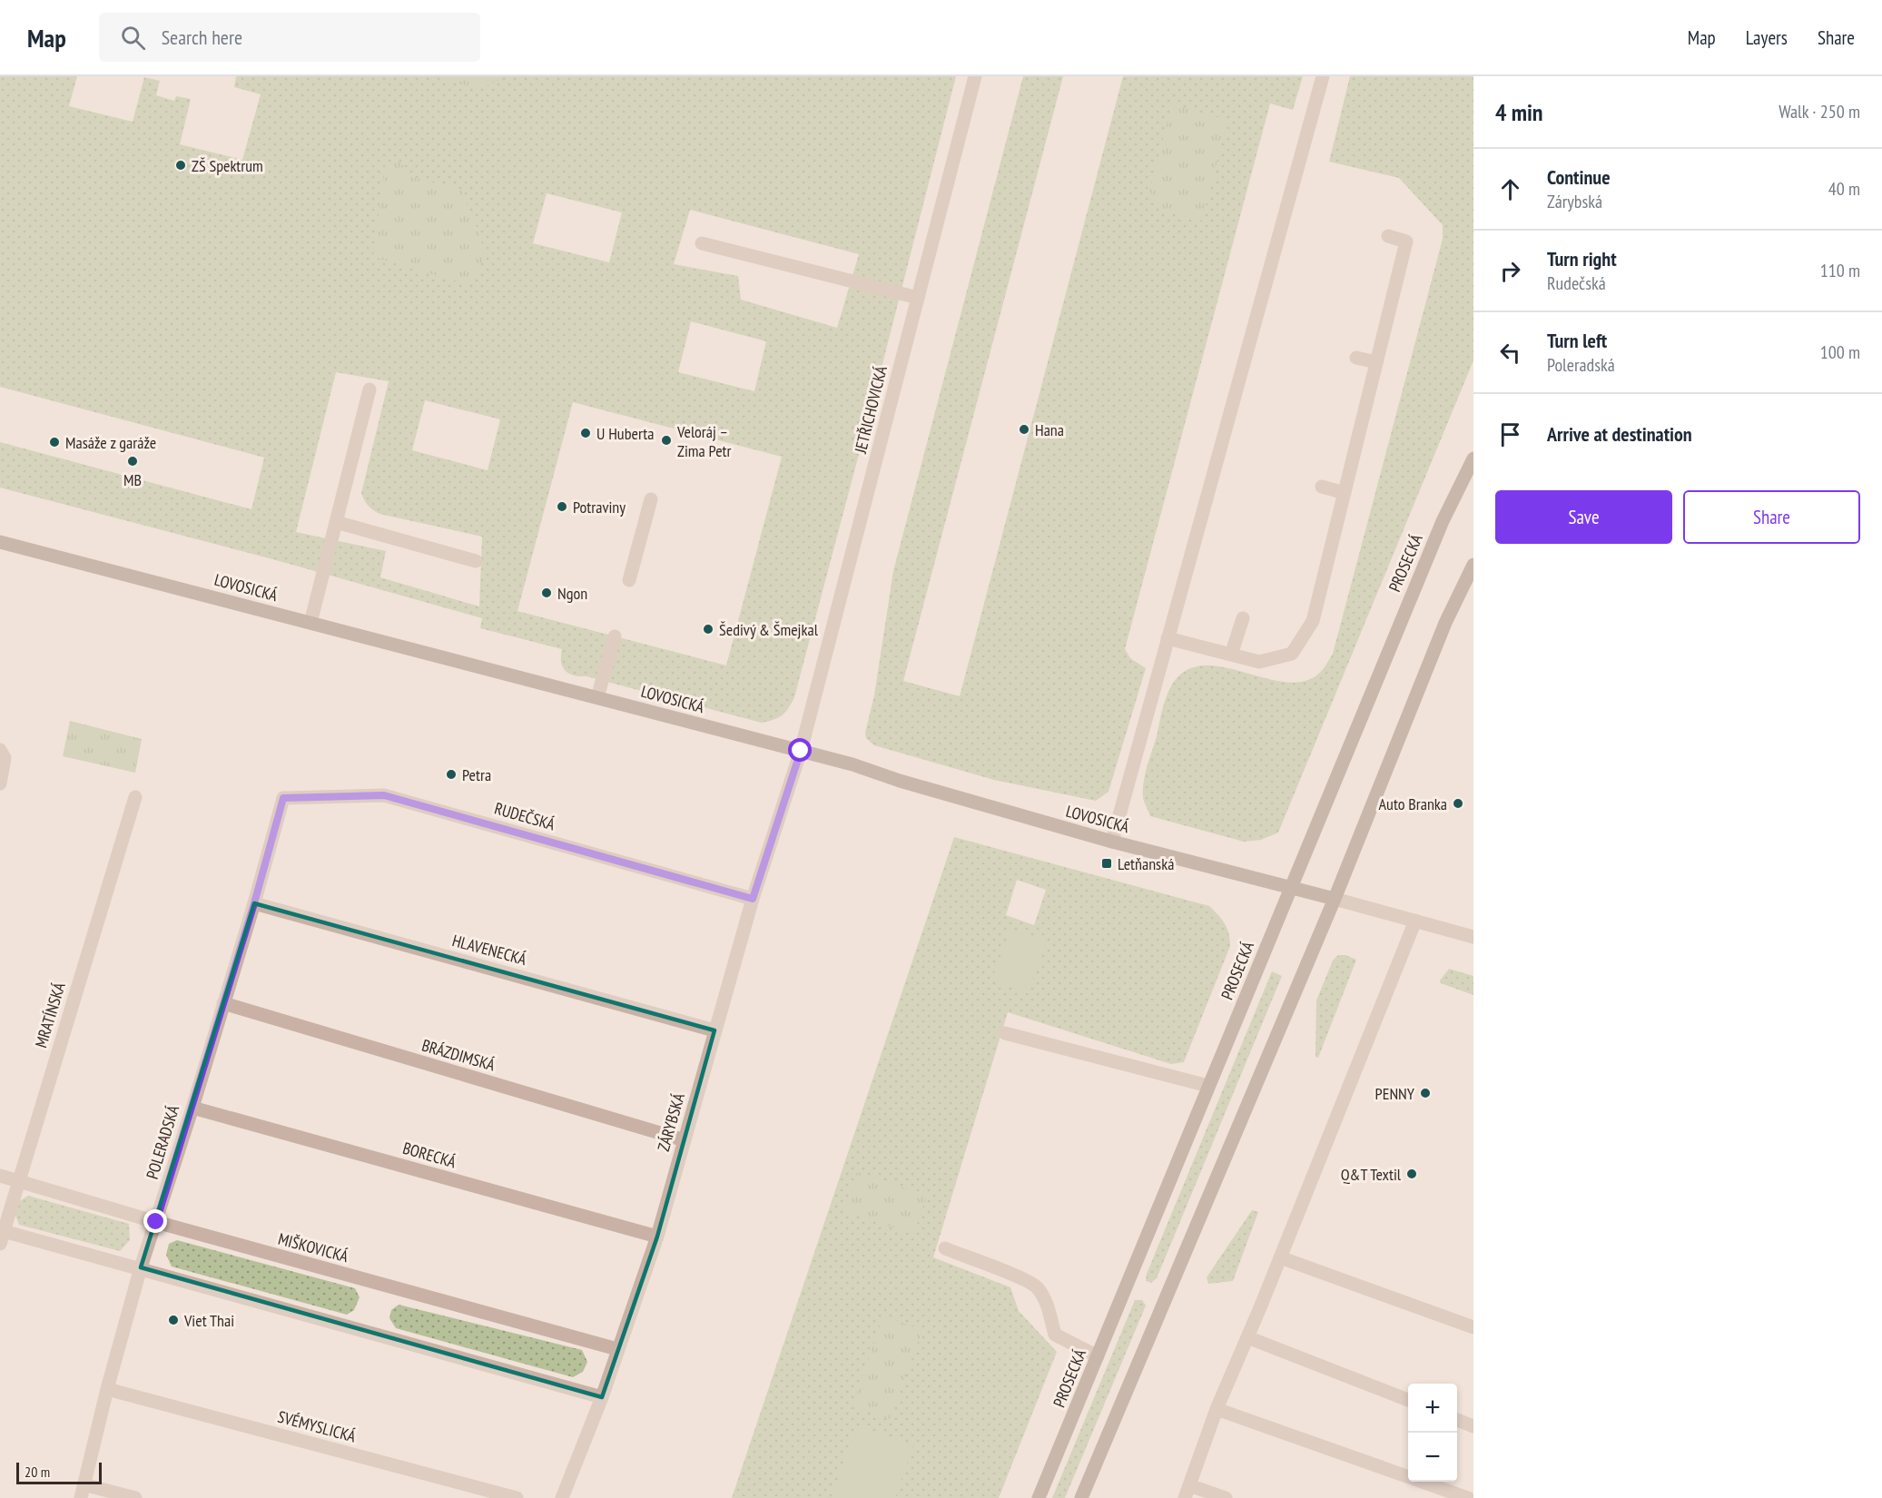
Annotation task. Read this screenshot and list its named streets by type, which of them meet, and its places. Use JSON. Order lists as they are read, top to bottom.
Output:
{
  "streets": {
    "main road": ["PROSECKÁ", "LOVOSICKÁ"],
    "street": [
      "JETŘICHOVICKÁ",
      "RUDEČSKÁ",
      "HLAVENECKÁ",
      "MRATÍNSKÁ",
      "BRÁZDIMSKÁ",
      "ZÁRYBSKÁ",
      "POLERADSKÁ",
      "BORECKÁ",
      "MIŠKOVICKÁ",
      "SVÉMYSLICKÁ"
    ]
  },
  "crossings": [
    ["JETŘICHOVICKÁ", "LOVOSICKÁ"],
    ["JETŘICHOVICKÁ", "ZÁRYBSKÁ"],
    ["PROSECKÁ", "LOVOSICKÁ"],
    ["LOVOSICKÁ", "ZÁRYBSKÁ"],
    ["RUDEČSKÁ", "ZÁRYBSKÁ"],
    ["RUDEČSKÁ", "POLERADSKÁ"],
    ["HLAVENECKÁ", "ZÁRYBSKÁ"],
    ["HLAVENECKÁ", "POLERADSKÁ"],
    ["MRATÍNSKÁ", "MIŠKOVICKÁ"],
    ["BRÁZDIMSKÁ", "ZÁRYBSKÁ"],
    ["BRÁZDIMSKÁ", "POLERADSKÁ"],
    ["ZÁRYBSKÁ", "BORECKÁ"],
    ["ZÁRYBSKÁ", "MIŠKOVICKÁ"],
    ["POLERADSKÁ", "BORECKÁ"],
    ["POLERADSKÁ", "MIŠKOVICKÁ"],
    ["POLERADSKÁ", "SVÉMYSLICKÁ"]
  ],
  "places": {
    "other": [
      "ZŠ Spektrum",
      "Hana",
      "U Huberta",
      "Veloráj – Zima Petr",
      "Masáže z garáže",
      "MB",
      "Potraviny",
      "Ngon",
      "Šedivý & Šmejkal",
      "Petra",
      "Auto Branka",
      "PENNY",
      "Q&T Textil",
      "Viet Thai"
    ],
    "transit": ["Letňanská"]
  },
  "scale_bar": "20 m",
  "page": {
    "header": "Map",
    "search": "Search here",
    "nav": ["Map", "Layers", "Share"],
    "heading": ["4 min", "Walk · 250 m"],
    "list": [
      ["Continue", "Zárybská", "40 m"],
      ["Turn right", "Rudečská", "110 m"],
      ["Turn left", "Poleradská", "100 m"],
      "Arrive at destination"
    ],
    "buttons": ["Save", "Share"],
    "map_buttons": ["+", "−"],
    "scale": "20 m"
  }
}
